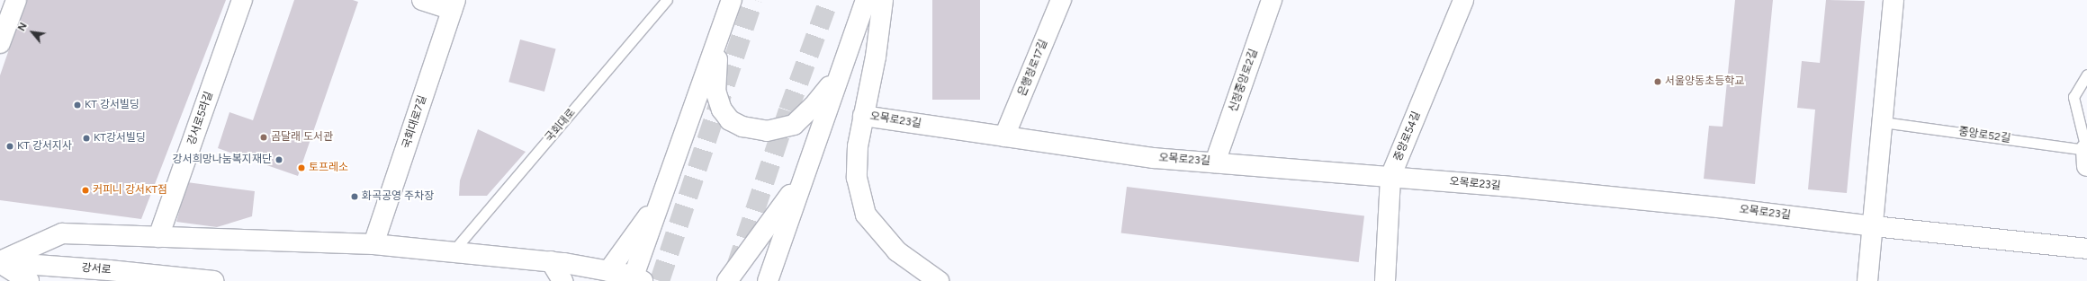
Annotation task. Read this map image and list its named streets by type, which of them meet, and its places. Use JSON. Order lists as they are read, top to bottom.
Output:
{
  "streets": {
    "street": [
      "은행정로17길",
      "신정중앙로2길",
      "강서로5라길",
      "오목로23길",
      "국회대로7길",
      "중앙로54길",
      "강서로"
    ],
    "lane": ["국회대로", "중앙로52길"]
  },
  "crossings": [
    ["은행정로17길", "오목로23길"],
    ["신정중앙로2길", "오목로23길"],
    ["오목로23길", "중앙로54길"]
  ],
  "places": [
    "서울양동초등학교",
    "KT 강서빌딩",
    "곰달래 도서관",
    "KT강서빌딩",
    "KT 강서지사",
    "강서희망나눔복지재단",
    "토프레소",
    "커피니 강서KT점",
    "화곡공영 주차장"
  ],
  "north": "top left"
}
